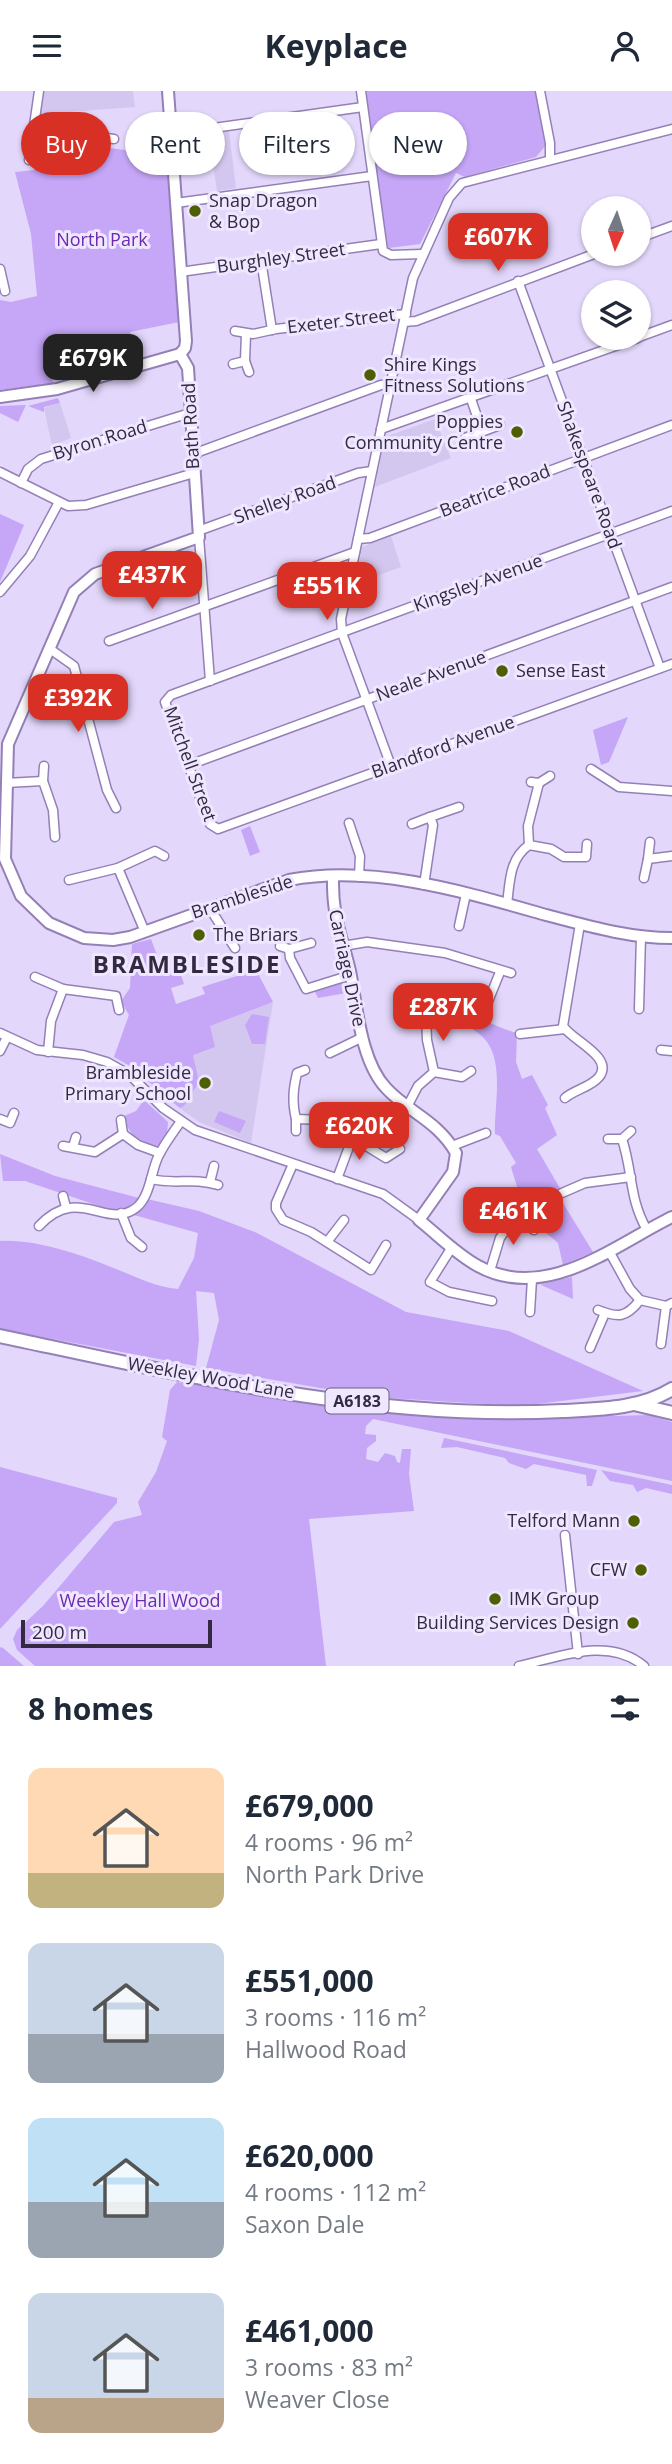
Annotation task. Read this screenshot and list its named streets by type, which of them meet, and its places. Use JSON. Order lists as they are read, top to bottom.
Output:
{
  "streets": {
    "main road": ["Weekley Wood Lane", "A6183"],
    "street": [
      "Burghley Street",
      "Exeter Street",
      "Bath Road",
      "Byron Road",
      "Shakespeare Road",
      "Beatrice Road",
      "Shelley Road",
      "Kingsley Avenue",
      "Neale Avenue",
      "Blandford Avenue",
      "Mitchell Street",
      "Brambleside",
      "Carriage Drive"
    ]
  },
  "crossings": [
    ["Burghley Street", "Bath Road"],
    ["Exeter Street", "Shakespeare Road"],
    ["Bath Road", "Byron Road"],
    ["Bath Road", "Shelley Road"],
    ["Bath Road", "Kingsley Avenue"],
    ["Shakespeare Road", "Beatrice Road"],
    ["Shakespeare Road", "Kingsley Avenue"],
    ["Shakespeare Road", "Neale Avenue"],
    ["Shakespeare Road", "Blandford Avenue"],
    ["Kingsley Avenue", "Mitchell Street"],
    ["Neale Avenue", "Mitchell Street"],
    ["Blandford Avenue", "Mitchell Street"],
    ["Brambleside", "Carriage Drive"]
  ],
  "districts": ["BRAMBLESIDE"],
  "parks": ["North Park", "Weekley Hall Wood"],
  "places": [
    "Snap Dragon & Bop",
    "Shire Kings Fitness Solutions",
    "Poppies Community Centre",
    "Sense East",
    "The Briars",
    "Brambleside Primary School",
    "Telford Mann",
    "CFW",
    "IMK Group",
    "Building Services Design"
  ],
  "scale_bar": "200 m",
  "north": "bottom",
  "page": {
    "header": "Keyplace",
    "chip": [
      "Buy",
      "Rent",
      "Filters",
      "New"
    ],
    "price": [
      "£607K",
      "£679K",
      "£437K",
      "£551K",
      "£392K",
      "£287K",
      "£620K",
      "£461K"
    ],
    "scale": "200 m",
    "heading": "8 homes",
    "list": [
      {
        "name": "£679,000",
        "note": "4 rooms · 96 m² · North Park Drive"
      },
      {
        "name": "£551,000",
        "note": "3 rooms · 116 m² · Hallwood Road"
      },
      {
        "name": "£620,000",
        "note": "4 rooms · 112 m² · Saxon Dale"
      },
      {
        "name": "£461,000",
        "note": "3 rooms · 83 m² · Weaver Close"
      }
    ]
  }
}
